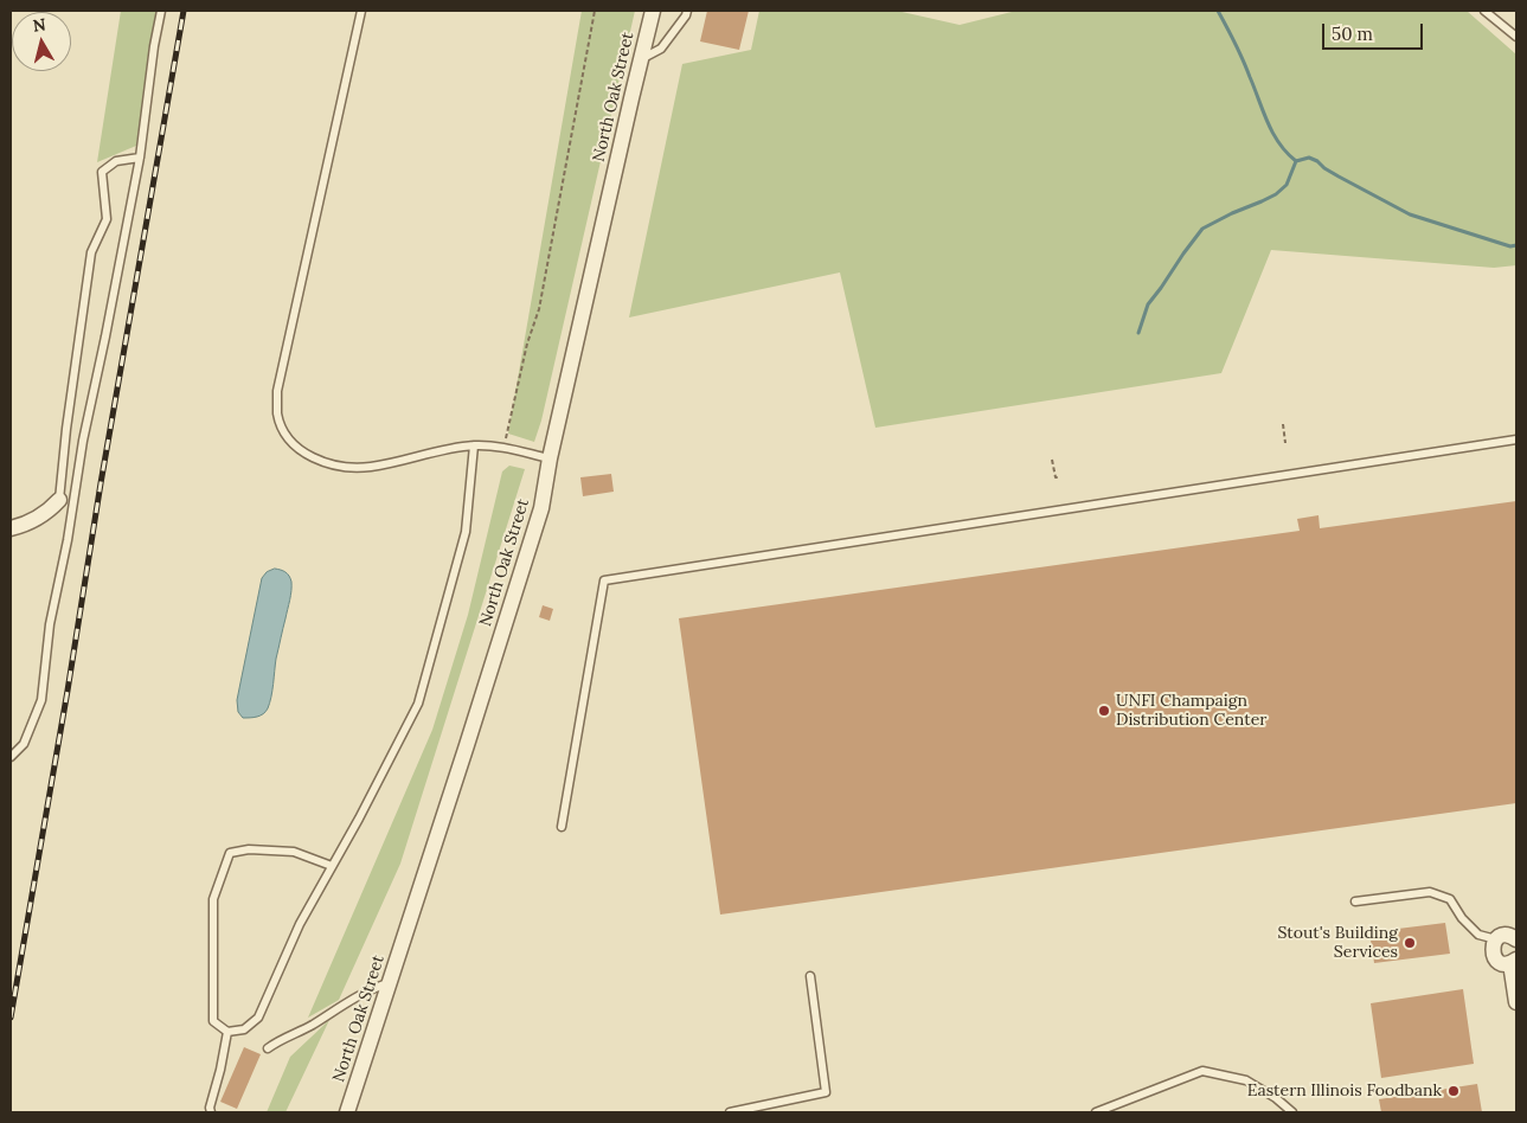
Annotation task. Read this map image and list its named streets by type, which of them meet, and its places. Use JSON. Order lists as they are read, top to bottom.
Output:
{
  "streets": {
    "street": ["North Oak Street"]
  },
  "places": ["UNFI Champaign Distribution Center", "Stout's Building Services", "Eastern Illinois Foodbank"],
  "scale_bar": "50 m",
  "north": "top"
}
